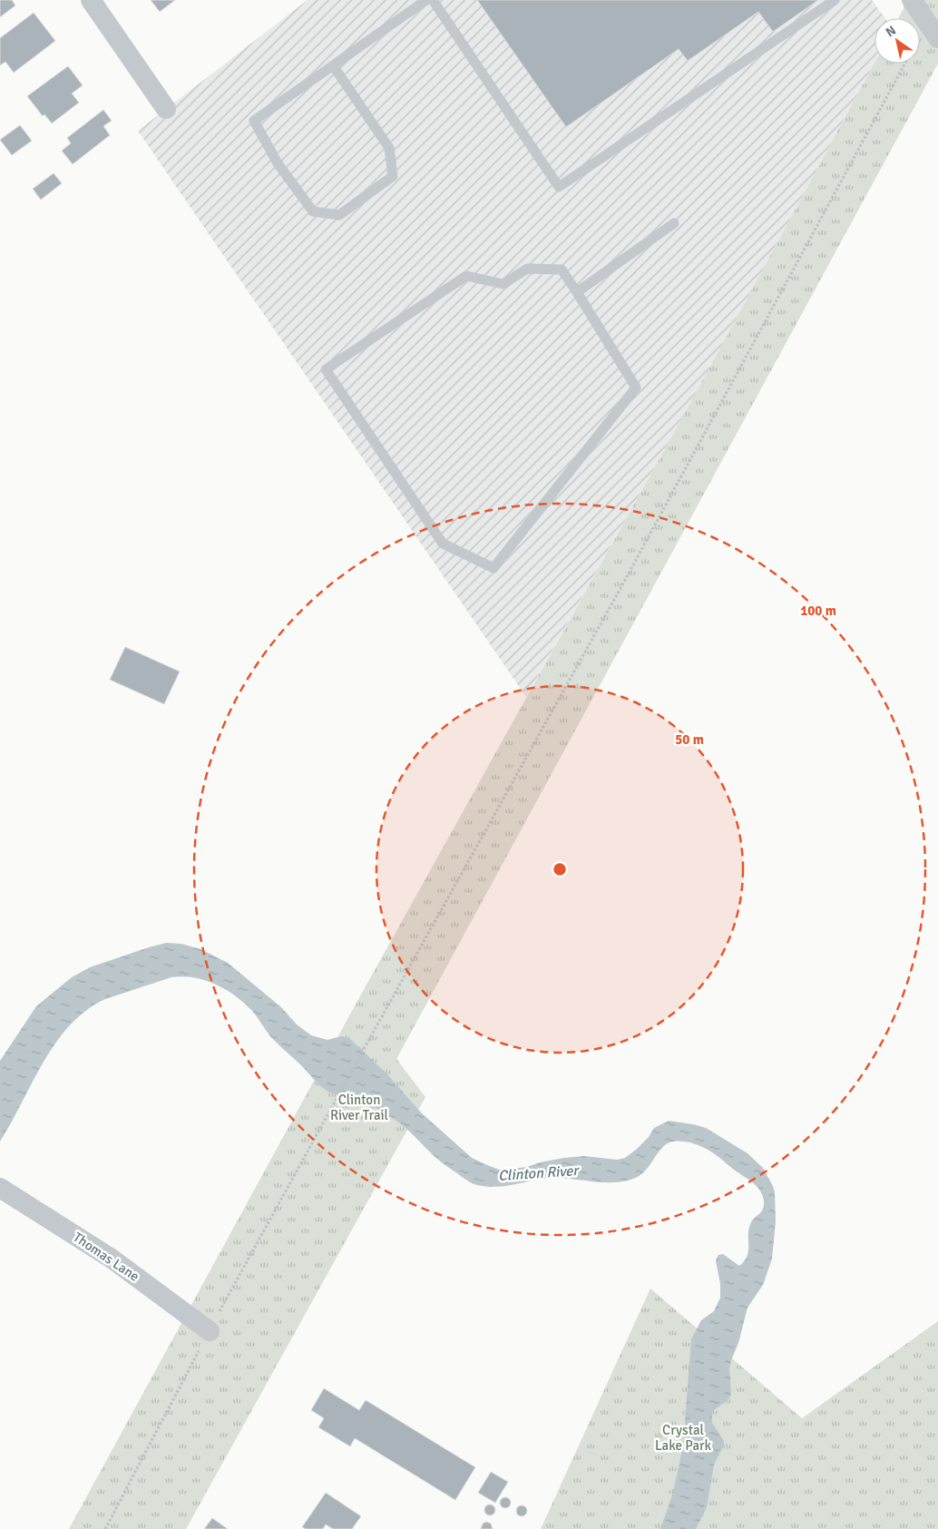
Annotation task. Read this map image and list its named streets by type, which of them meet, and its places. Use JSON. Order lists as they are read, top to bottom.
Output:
{
  "streets": {
    "street": ["Thomas Lane"]
  },
  "water": ["Clinton River"],
  "parks": ["Clinton River Trail", "Crystal Lake Park"],
  "north": "top left",
  "rings": ["100 m", "50 m"]
}
